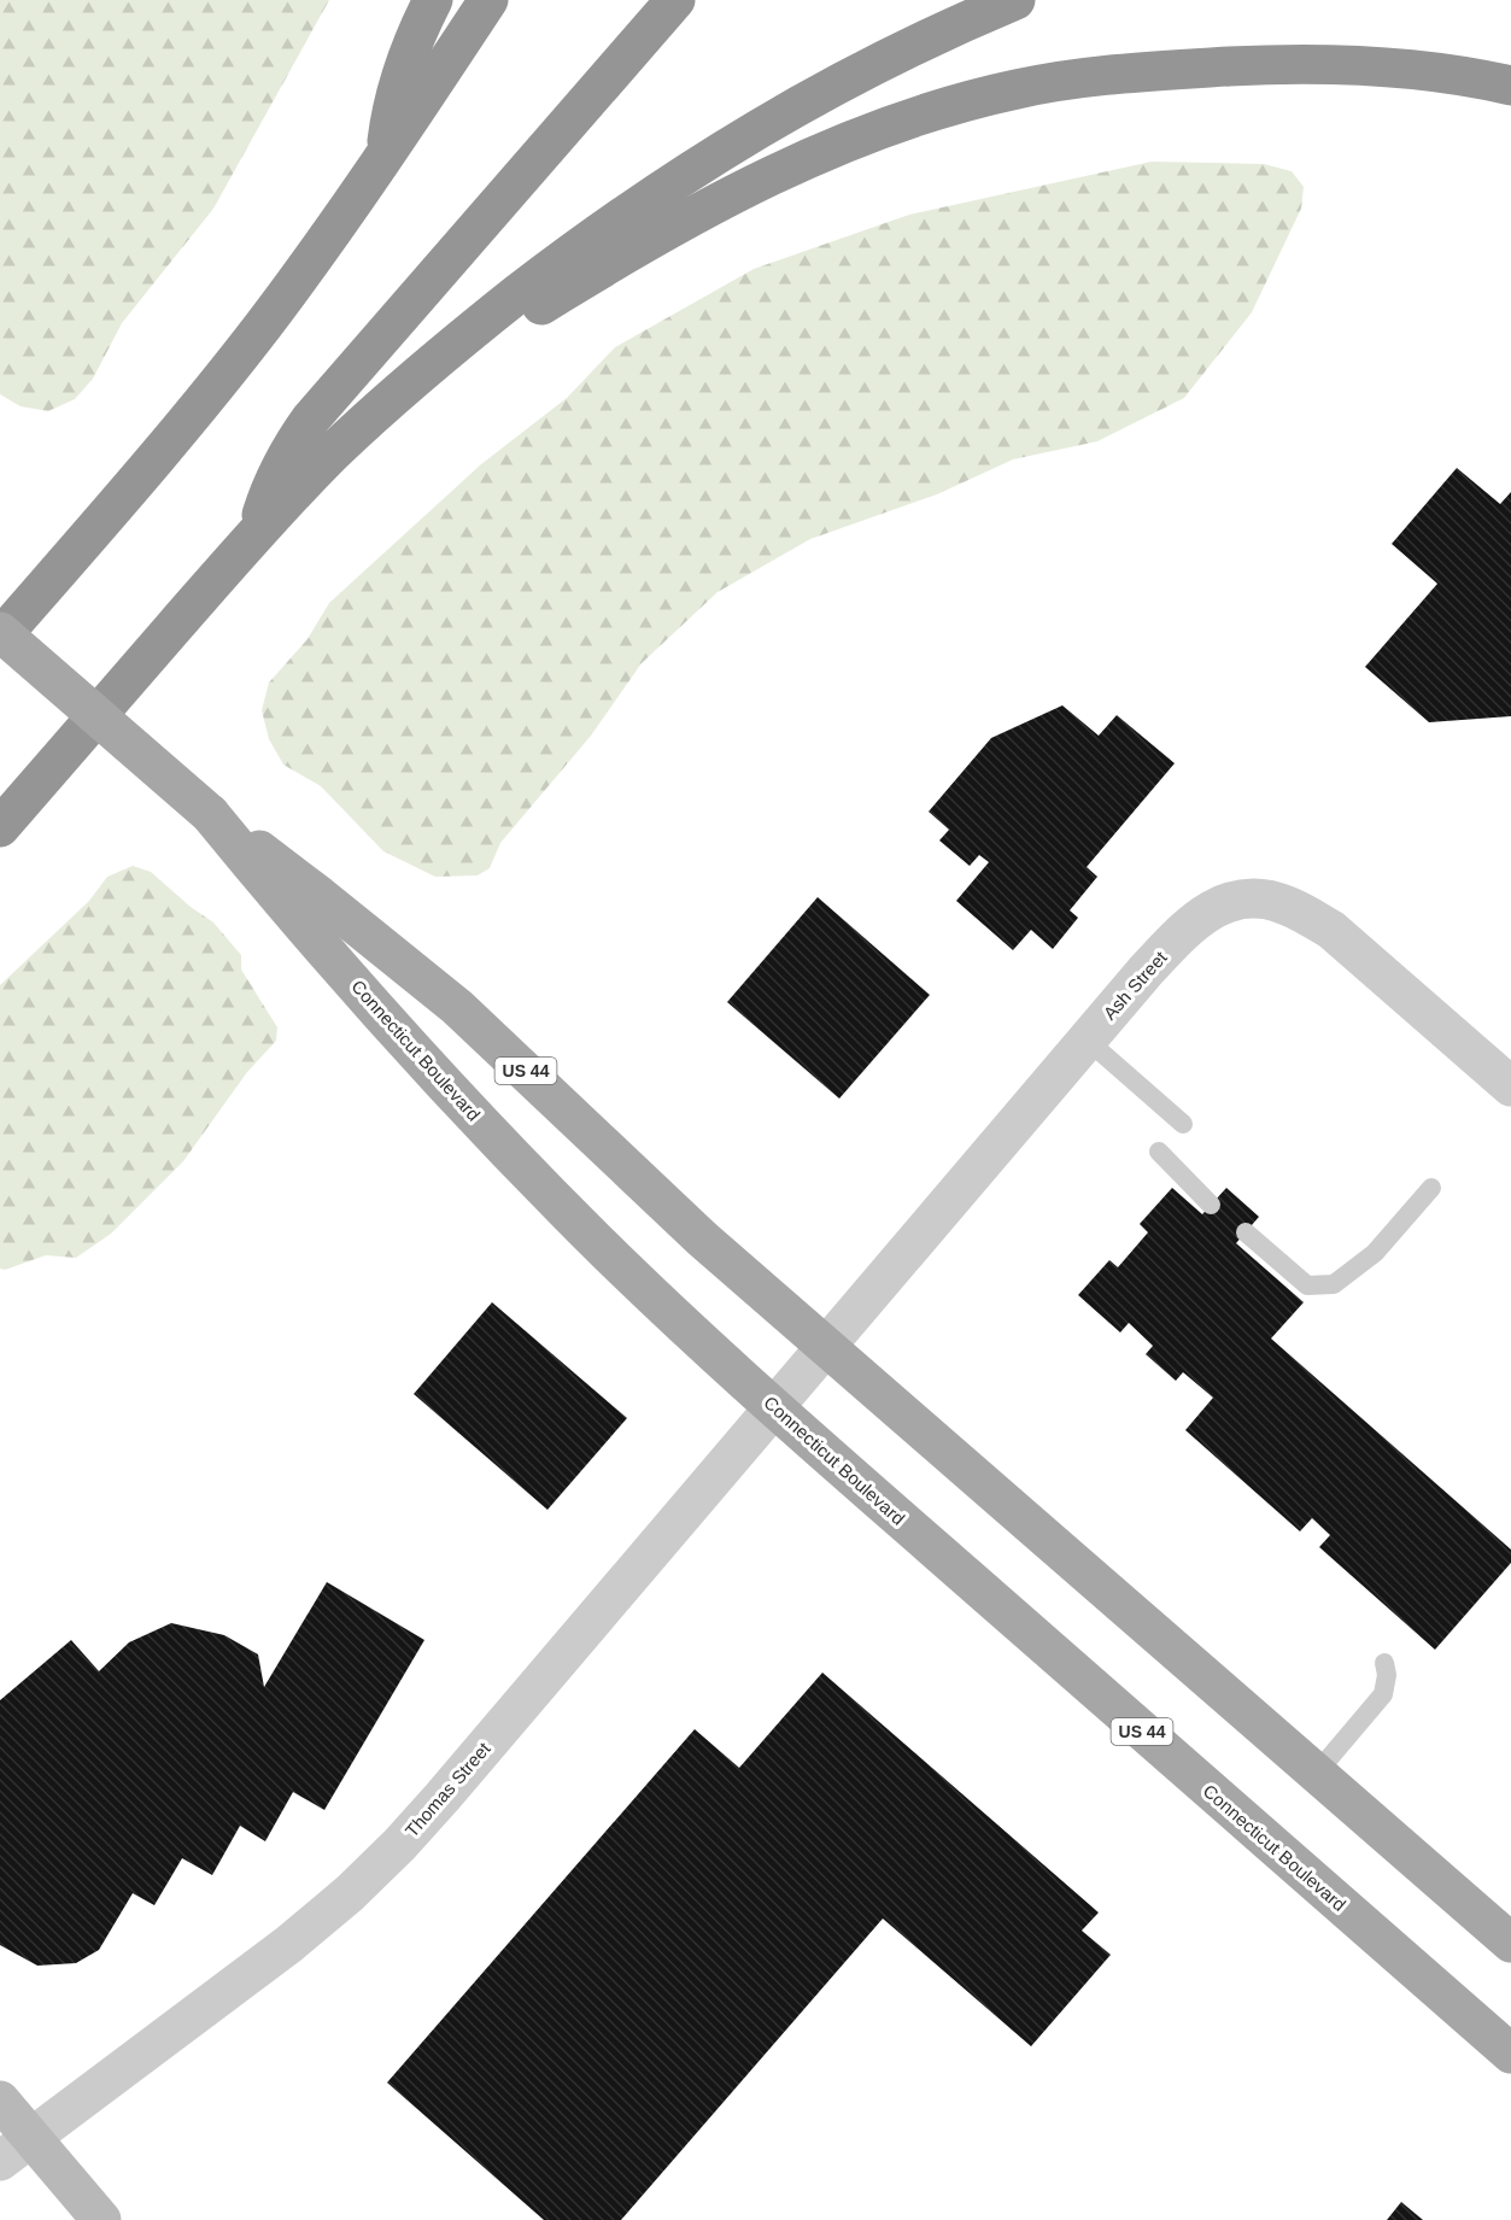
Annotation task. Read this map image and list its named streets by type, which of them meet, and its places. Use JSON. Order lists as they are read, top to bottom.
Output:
{
  "streets": {
    "main road": ["Connecticut Boulevard", "US 44"],
    "street": ["Ash Street", "Thomas Street"]
  },
  "crossings": [
    ["Ash Street", "Connecticut Boulevard"],
    ["Ash Street", "Thomas Street"],
    ["Connecticut Boulevard", "Thomas Street"]
  ]
}
